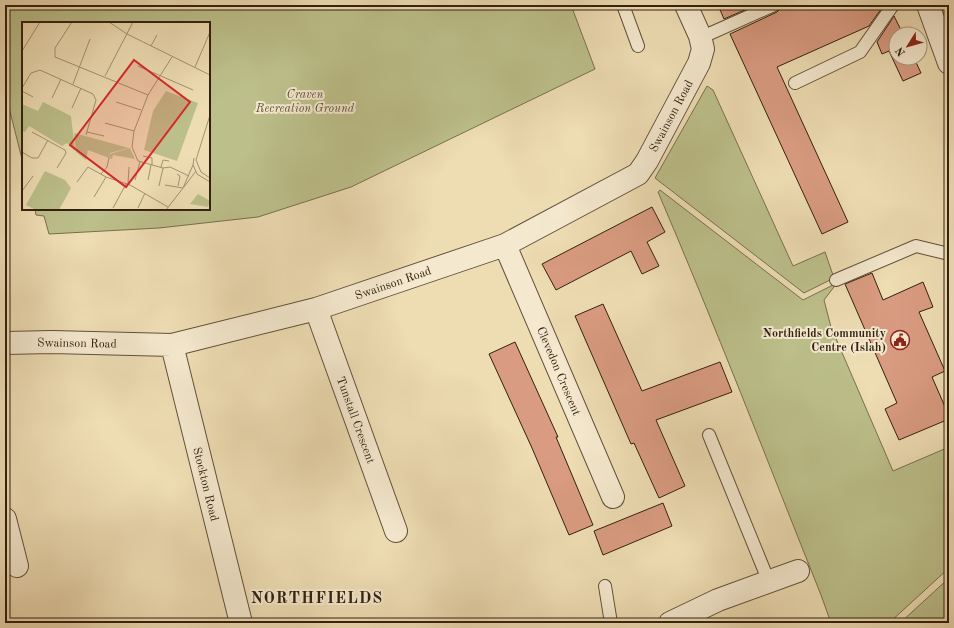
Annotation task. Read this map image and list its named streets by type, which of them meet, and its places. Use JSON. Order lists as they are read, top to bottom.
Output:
{
  "streets": {
    "street": [
      "Swainson Road",
      "Clevedon Crescent",
      "Tunstall Crescent",
      "Stockton Road"
    ]
  },
  "crossings": [
    ["Swainson Road", "Clevedon Crescent"],
    ["Swainson Road", "Tunstall Crescent"],
    ["Swainson Road", "Stockton Road"]
  ],
  "districts": ["NORTHFIELDS"],
  "parks": ["Craven Recreation Ground"],
  "places": {
    "public building": ["Northfields Community Centre (Islah)"]
  },
  "north": "bottom left"
}
